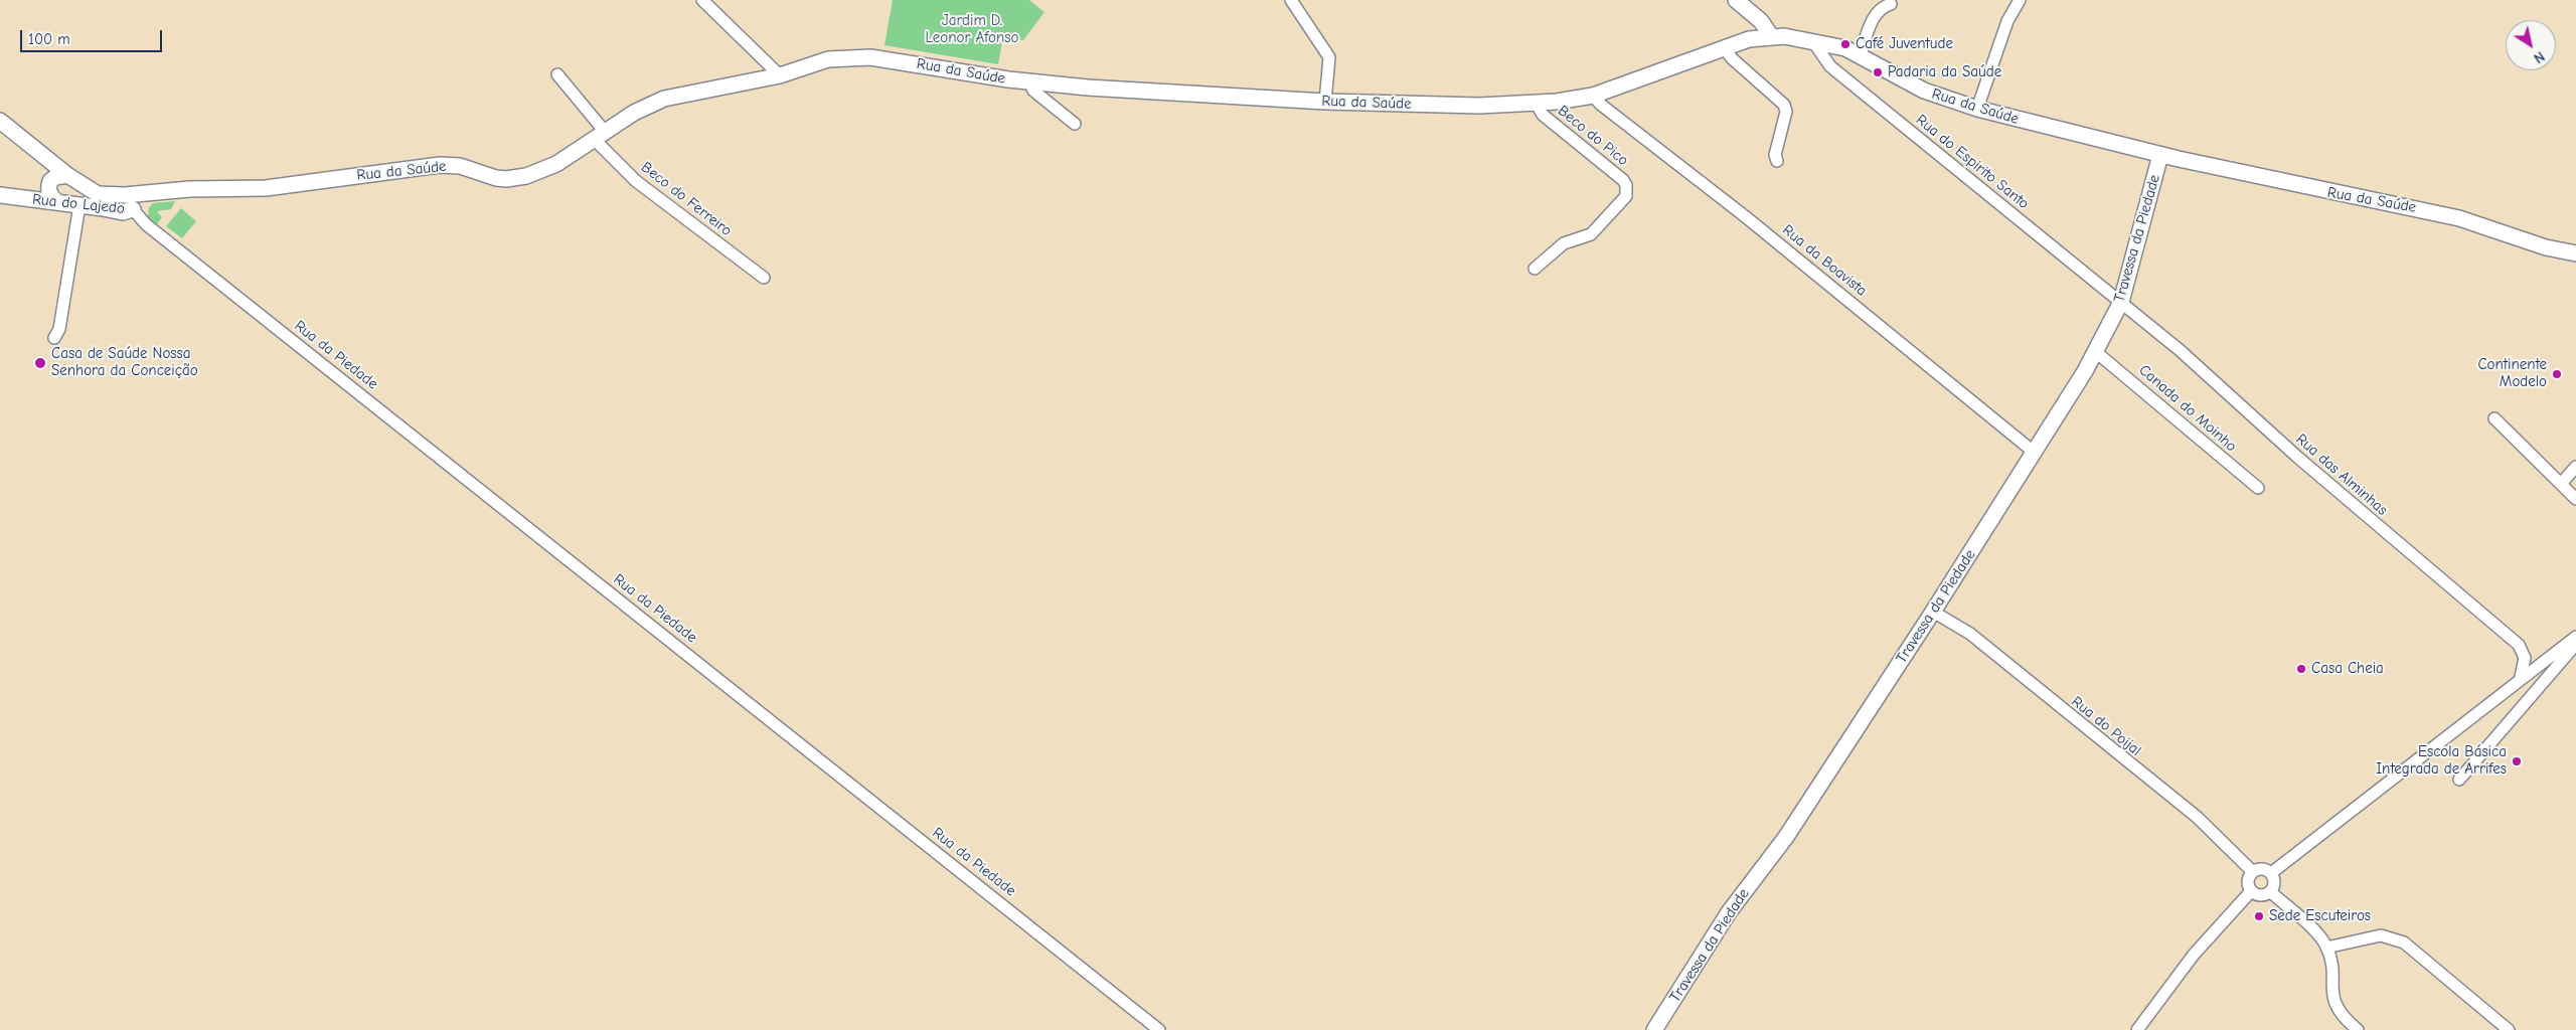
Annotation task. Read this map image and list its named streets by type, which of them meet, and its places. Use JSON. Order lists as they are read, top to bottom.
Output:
{
  "streets": {
    "street": [
      "Rua da Saúde",
      "Beco do Pico",
      "Rua do Espirito Santo",
      "Beco do Ferreiro",
      "Rua do Lajedo",
      "Travessa da Piedade",
      "Rua da Boavista",
      "Rua da Piedade",
      "Canada do Moinho",
      "Rua das Alminhas",
      "Rua do Poijal"
    ]
  },
  "crossings": [
    ["Rua da Saúde", "Beco do Pico"],
    ["Rua da Saúde", "Rua do Espirito Santo"],
    ["Rua da Saúde", "Beco do Ferreiro"],
    ["Rua da Saúde", "Rua do Lajedo"],
    ["Rua da Saúde", "Travessa da Piedade"],
    ["Rua da Saúde", "Rua da Boavista"],
    ["Rua do Espirito Santo", "Travessa da Piedade"],
    ["Rua do Espirito Santo", "Rua das Alminhas"],
    ["Rua do Lajedo", "Rua da Piedade"],
    ["Travessa da Piedade", "Rua da Boavista"],
    ["Travessa da Piedade", "Canada do Moinho"],
    ["Travessa da Piedade", "Rua das Alminhas"],
    ["Travessa da Piedade", "Rua do Poijal"]
  ],
  "parks": ["Jardim D. Leonor Afonso"],
  "places": [
    "Café Juventude",
    "Padaria da Saúde",
    "Casa de Saúde Nossa Senhora da Conceição",
    "Continente Modelo",
    "Casa Cheia",
    "Escola Básica Integrada de Arrifes",
    "Sede Escuteiros"
  ],
  "scale_bar": "100 m",
  "north": "bottom right"
}
